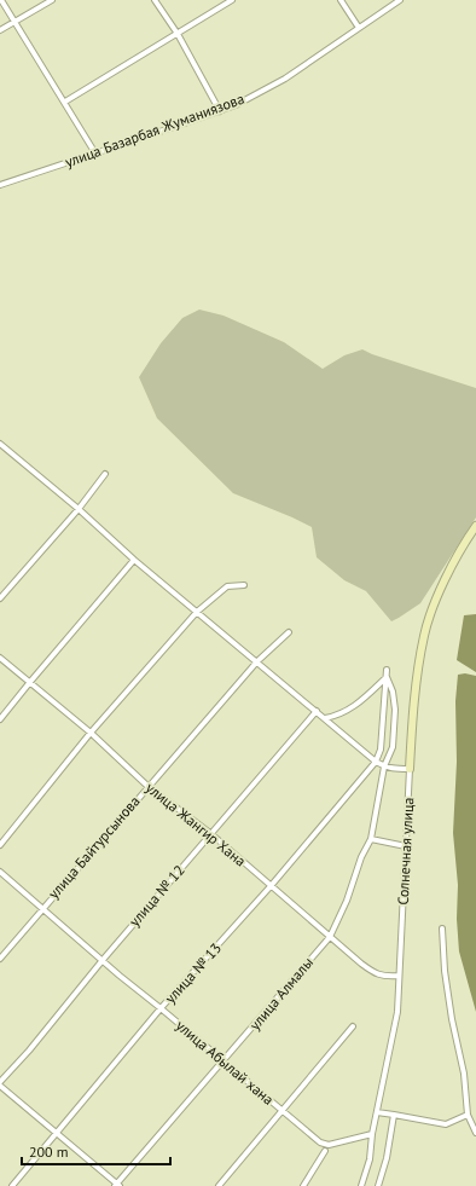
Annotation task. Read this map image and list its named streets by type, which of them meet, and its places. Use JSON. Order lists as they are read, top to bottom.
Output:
{
  "streets": {
    "street": [
      "улица Базарбая Жуманиязова",
      "улица Жангир Хана",
      "улица Байтурсынова",
      "Солнечная улица",
      "улица № 12",
      "улица № 13",
      "улица Алмалы",
      "улица Абылай хана"
    ]
  },
  "crossings": [
    ["улица Жангир Хана", "улица Байтурсынова"],
    ["улица Жангир Хана", "Солнечная улица"],
    ["улица Жангир Хана", "улица № 12"],
    ["улица Жангир Хана", "улица № 13"],
    ["улица Жангир Хана", "улица Алмалы"],
    ["улица Байтурсынова", "улица Абылай хана"],
    ["Солнечная улица", "улица Абылай хана"],
    ["улица № 12", "улица Абылай хана"],
    ["улица № 13", "улица Абылай хана"],
    ["улица Алмалы", "улица Абылай хана"]
  ],
  "scale_bar": "200 m"
}
